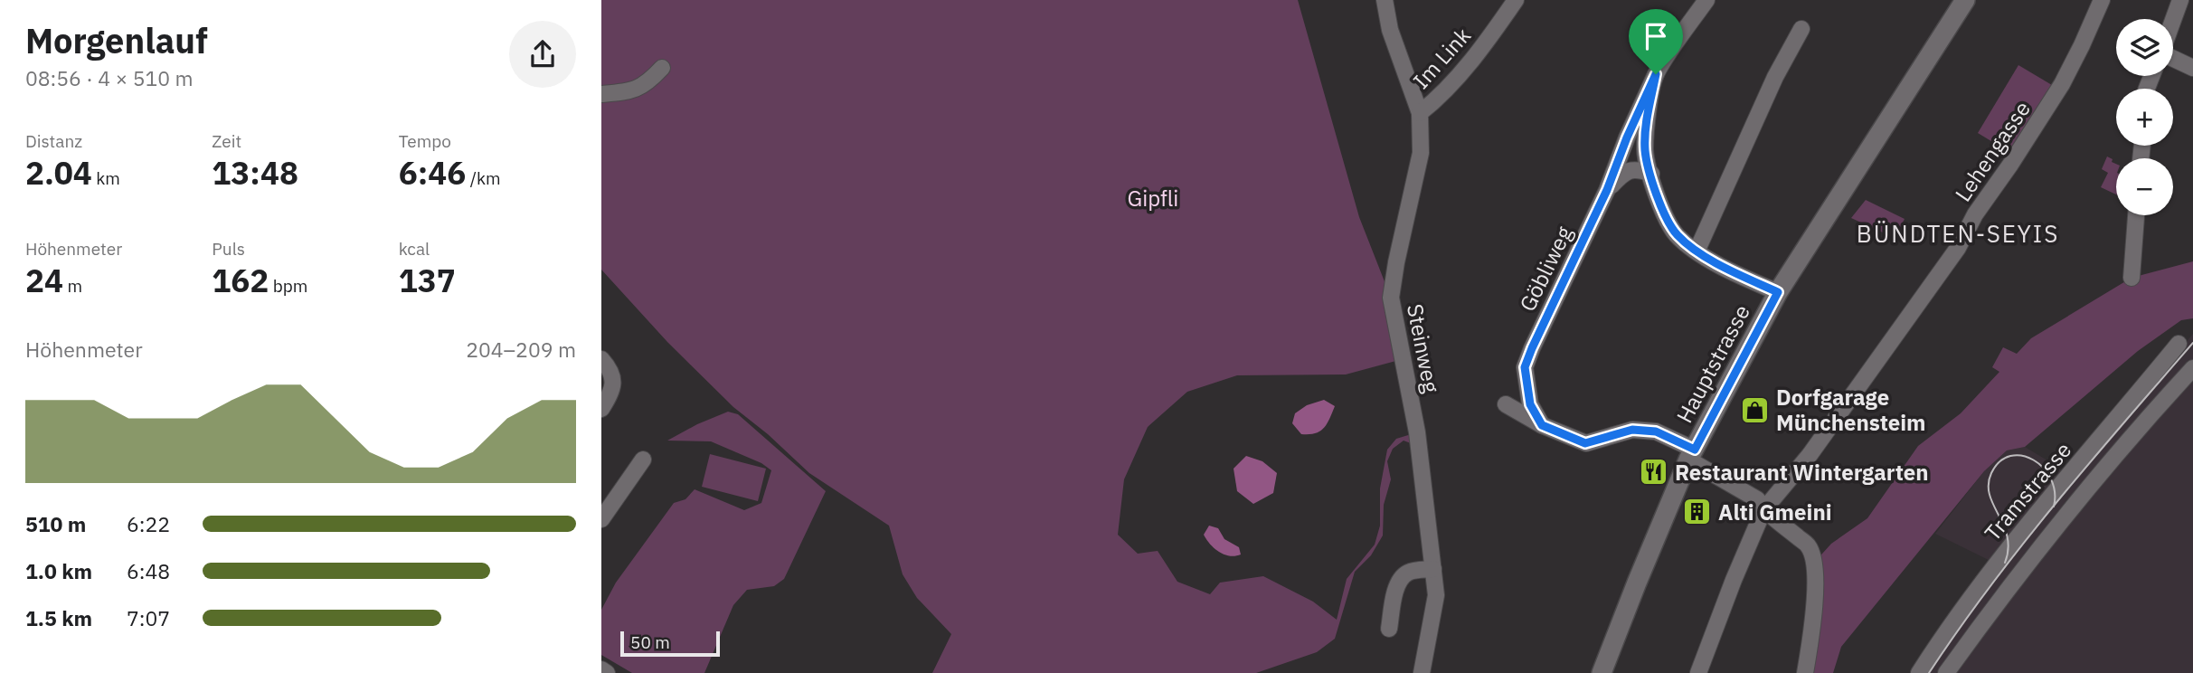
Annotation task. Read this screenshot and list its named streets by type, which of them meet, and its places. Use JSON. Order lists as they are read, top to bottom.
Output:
{
  "streets": {
    "main road": ["Hauptstrasse"],
    "street": [
      "Im Link",
      "Lehengasse",
      "Göbliweg",
      "Steinweg",
      "Tramstrasse"
    ]
  },
  "crossings": [
    ["Im Link", "Steinweg"]
  ],
  "districts": ["BÜNDTEN-SEYIS"],
  "parks": ["Gipfli"],
  "places": {
    "shop": ["Dorfgarage Münchensteim"],
    "restaurant": ["Restaurant Wintergarten"],
    "building": ["Alti Gmeini"]
  },
  "scale_bar": "50 m",
  "page": {
    "heading": ["Morgenlauf", "08:56 · 4 × 510 m"],
    "map_buttons": ["+", "−"],
    "stats": [
      ["Distanz", "2.04 km"],
      ["Zeit", "13:48"],
      ["Tempo", "6:46 /km"],
      ["Höhenmeter", "24 m"],
      ["Puls", "162 bpm"],
      ["kcal", "137"]
    ],
    "chart": ["Höhenmeter", "204–209 m"],
    "list": [
      {
        "name": "510 m",
        "note": "6:22"
      },
      {
        "name": "1.0 km",
        "note": "6:48"
      },
      {
        "name": "1.5 km",
        "note": "7:07"
      }
    ],
    "scale": "50 m"
  }
}
